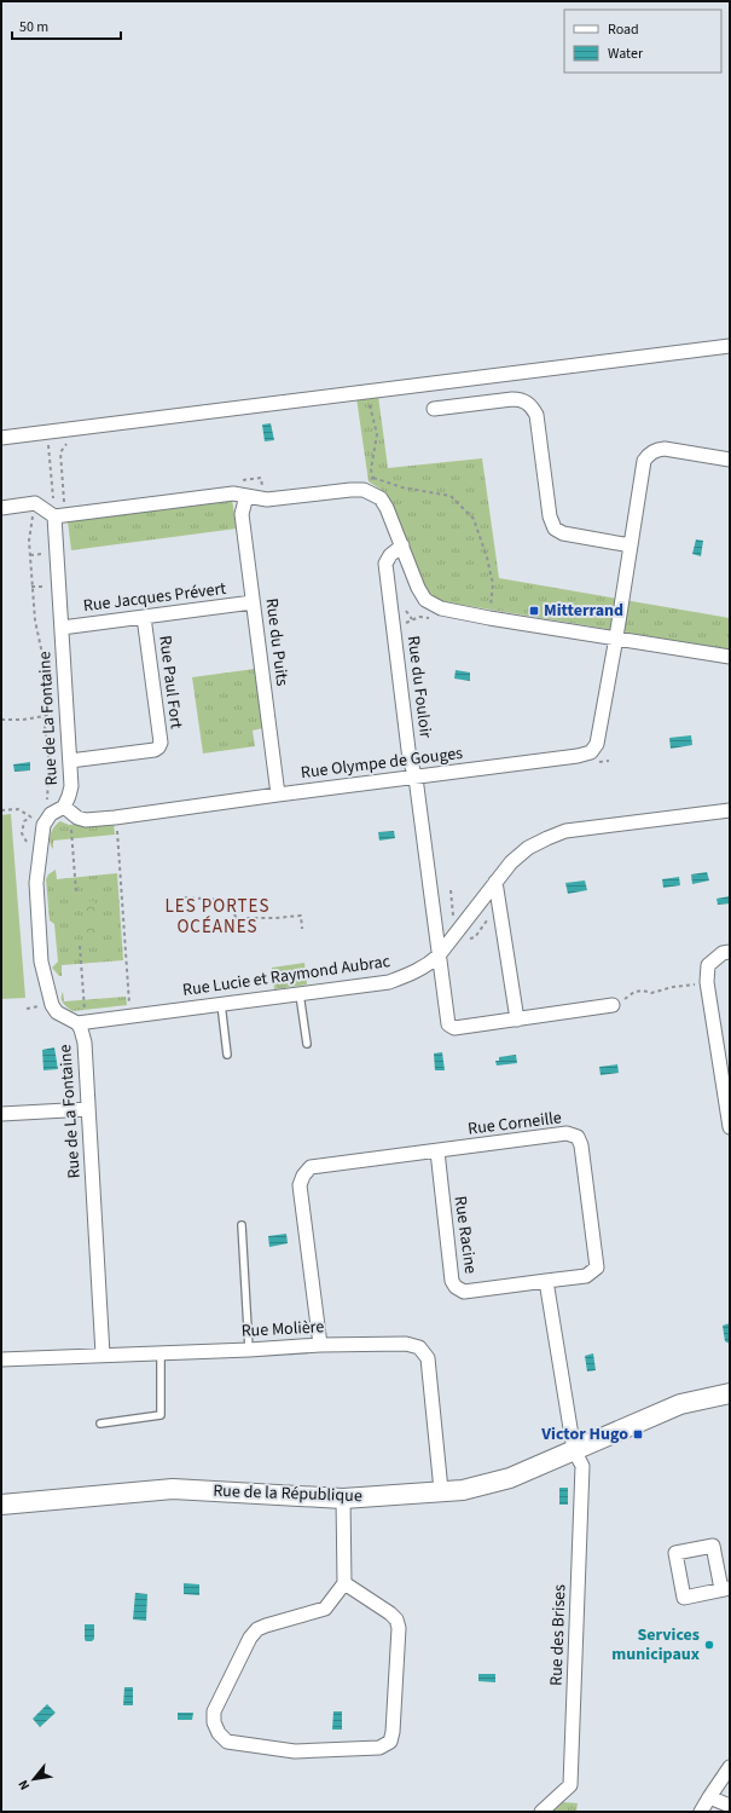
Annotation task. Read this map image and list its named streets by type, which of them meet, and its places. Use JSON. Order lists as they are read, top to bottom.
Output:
{
  "streets": {
    "street": [
      "Rue Jacques Prévert",
      "Rue du Puits",
      "Rue Paul Fort",
      "Rue du Fouloir",
      "Rue de La Fontaine",
      "Rue Olympe de Gouges",
      "Rue Lucie et Raymond Aubrac",
      "Rue Corneille",
      "Rue Racine",
      "Rue Molière",
      "Rue de la République",
      "Rue des Brises"
    ]
  },
  "crossings": [
    ["Rue Jacques Prévert", "Rue du Puits"],
    ["Rue Jacques Prévert", "Rue Paul Fort"],
    ["Rue Jacques Prévert", "Rue de La Fontaine"],
    ["Rue du Puits", "Rue Olympe de Gouges"],
    ["Rue Paul Fort", "Rue de La Fontaine"],
    ["Rue du Fouloir", "Rue Olympe de Gouges"],
    ["Rue du Fouloir", "Rue Lucie et Raymond Aubrac"],
    ["Rue de La Fontaine", "Rue Lucie et Raymond Aubrac"],
    ["Rue de La Fontaine", "Rue Molière"],
    ["Rue Corneille", "Rue Racine"],
    ["Rue Corneille", "Rue Molière"],
    ["Rue Molière", "Rue de la République"],
    ["Rue de la République", "Rue des Brises"]
  ],
  "districts": ["LES PORTES OCÉANES"],
  "places": {
    "transit": ["Mitterrand", "Victor Hugo"],
    "other": ["Services municipaux"]
  },
  "legend": ["Road", "Water"],
  "scale_bar": "50 m",
  "north": "bottom left"
}
